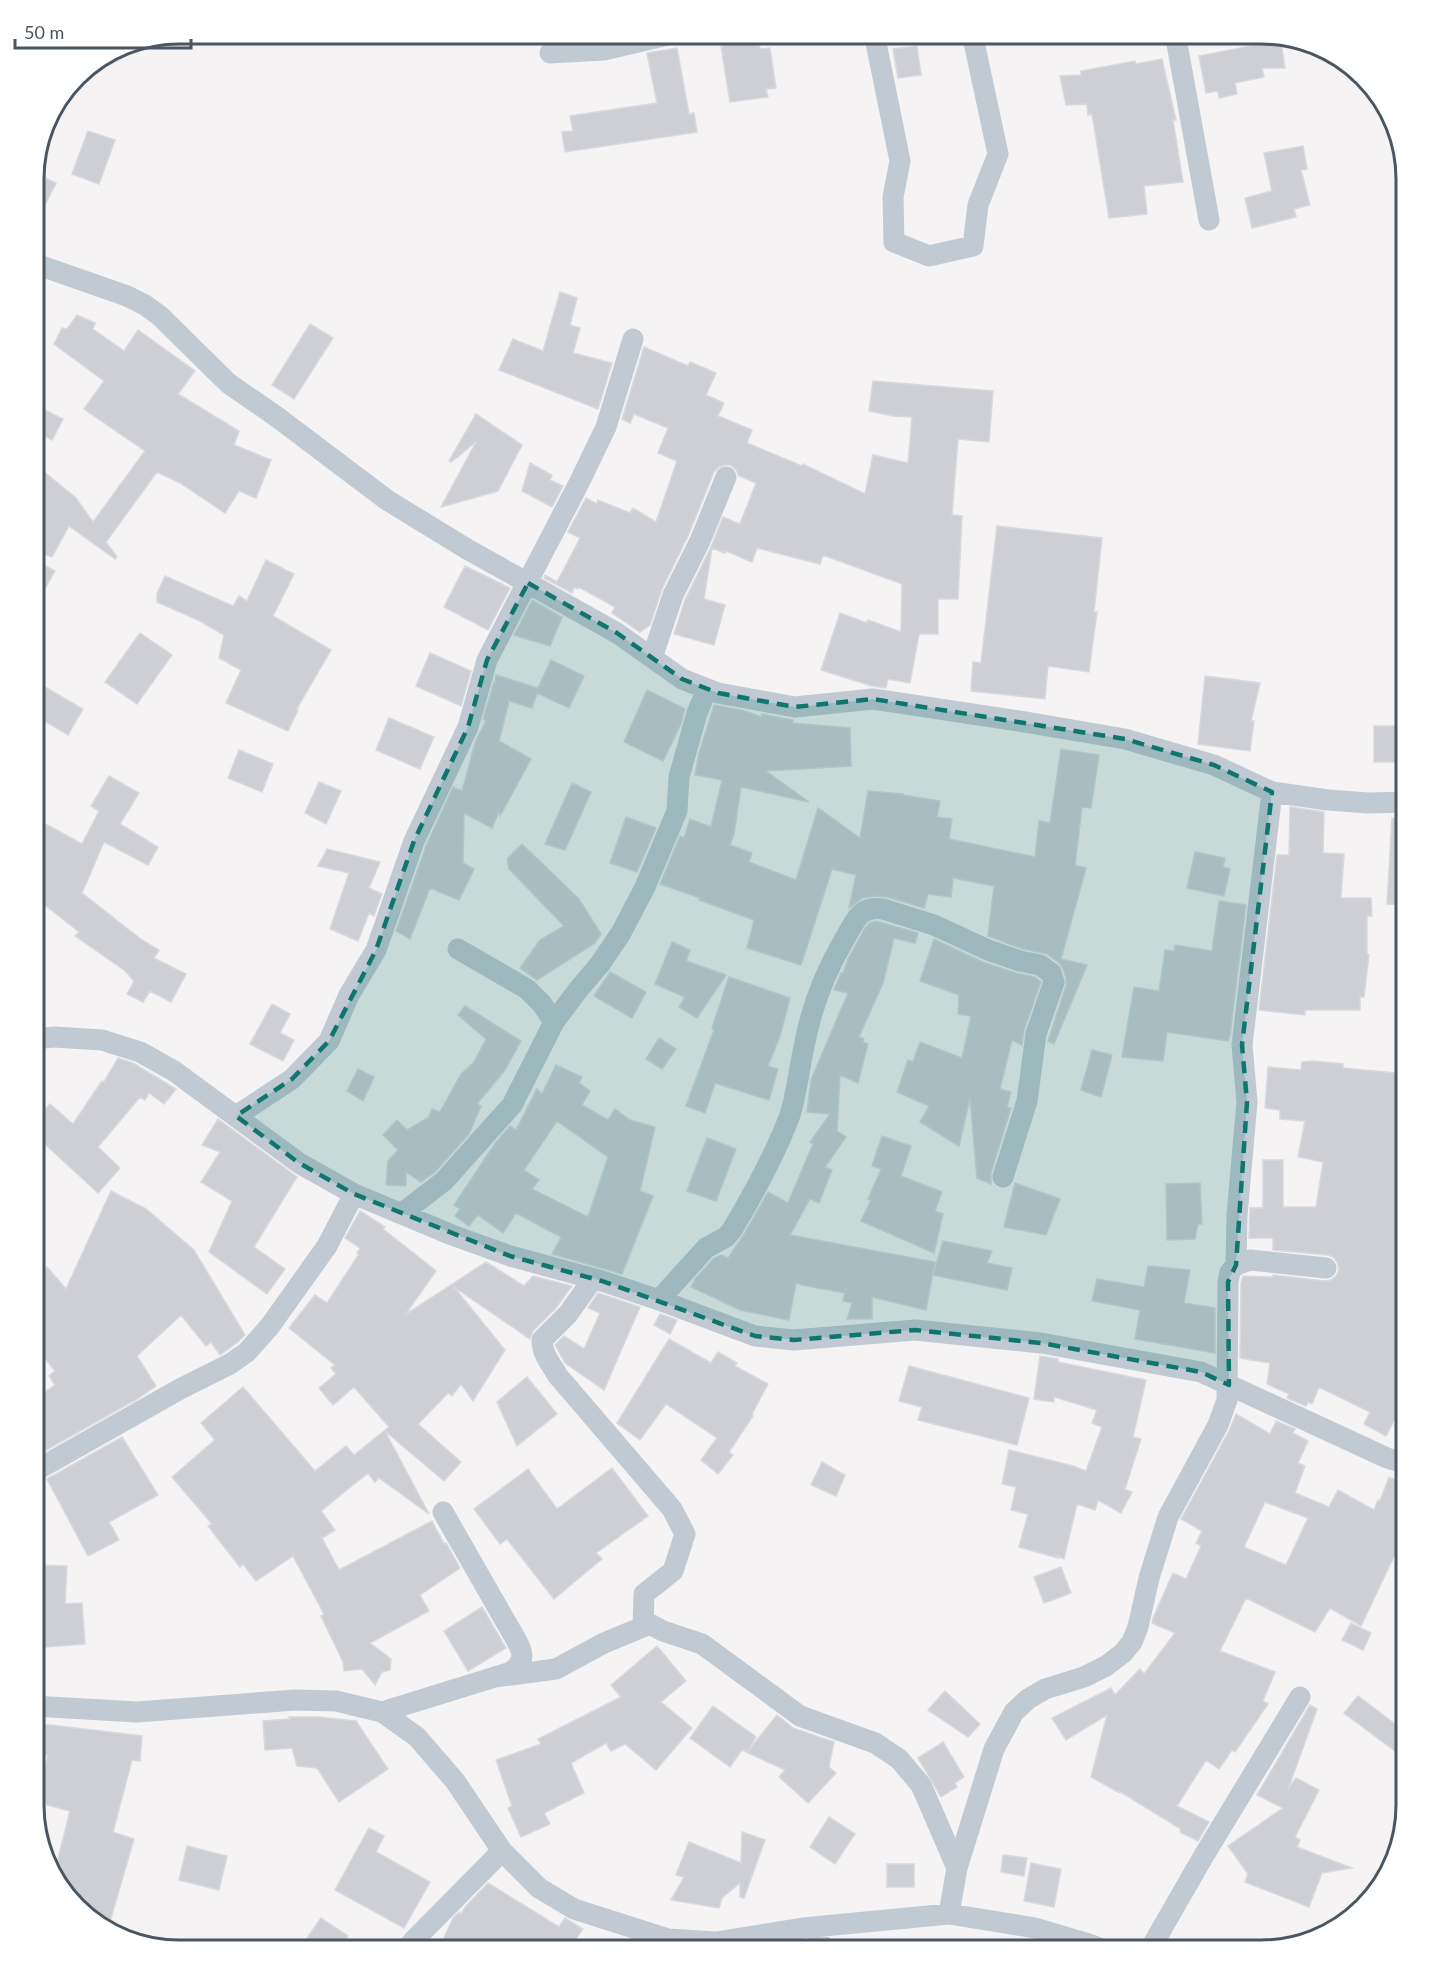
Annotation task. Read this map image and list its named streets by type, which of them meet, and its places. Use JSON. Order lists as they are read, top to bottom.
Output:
{
  "scale_bar": "50 m"
}
